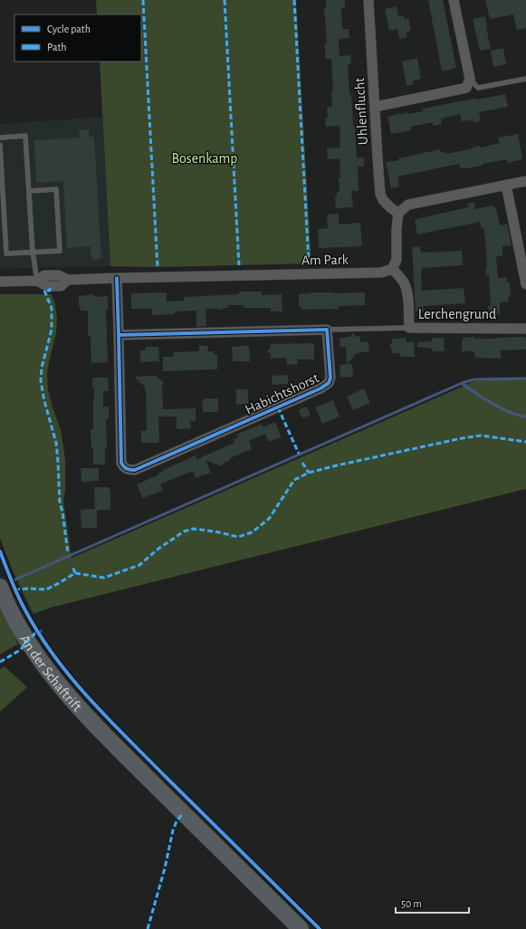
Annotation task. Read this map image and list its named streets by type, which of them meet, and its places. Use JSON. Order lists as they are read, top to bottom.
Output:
{
  "streets": {
    "main road": ["An der Schaftrift"],
    "street": [
      "Uhlenflucht",
      "Am Park",
      "Lerchengrund",
      "Habichtshorst"
    ]
  },
  "crossings": [
    ["Am Park", "Lerchengrund"],
    ["Am Park", "Habichtshorst"]
  ],
  "parks": ["Bosenkamp"],
  "legend": ["Cycle path", "Path"],
  "scale_bar": "50 m"
}
